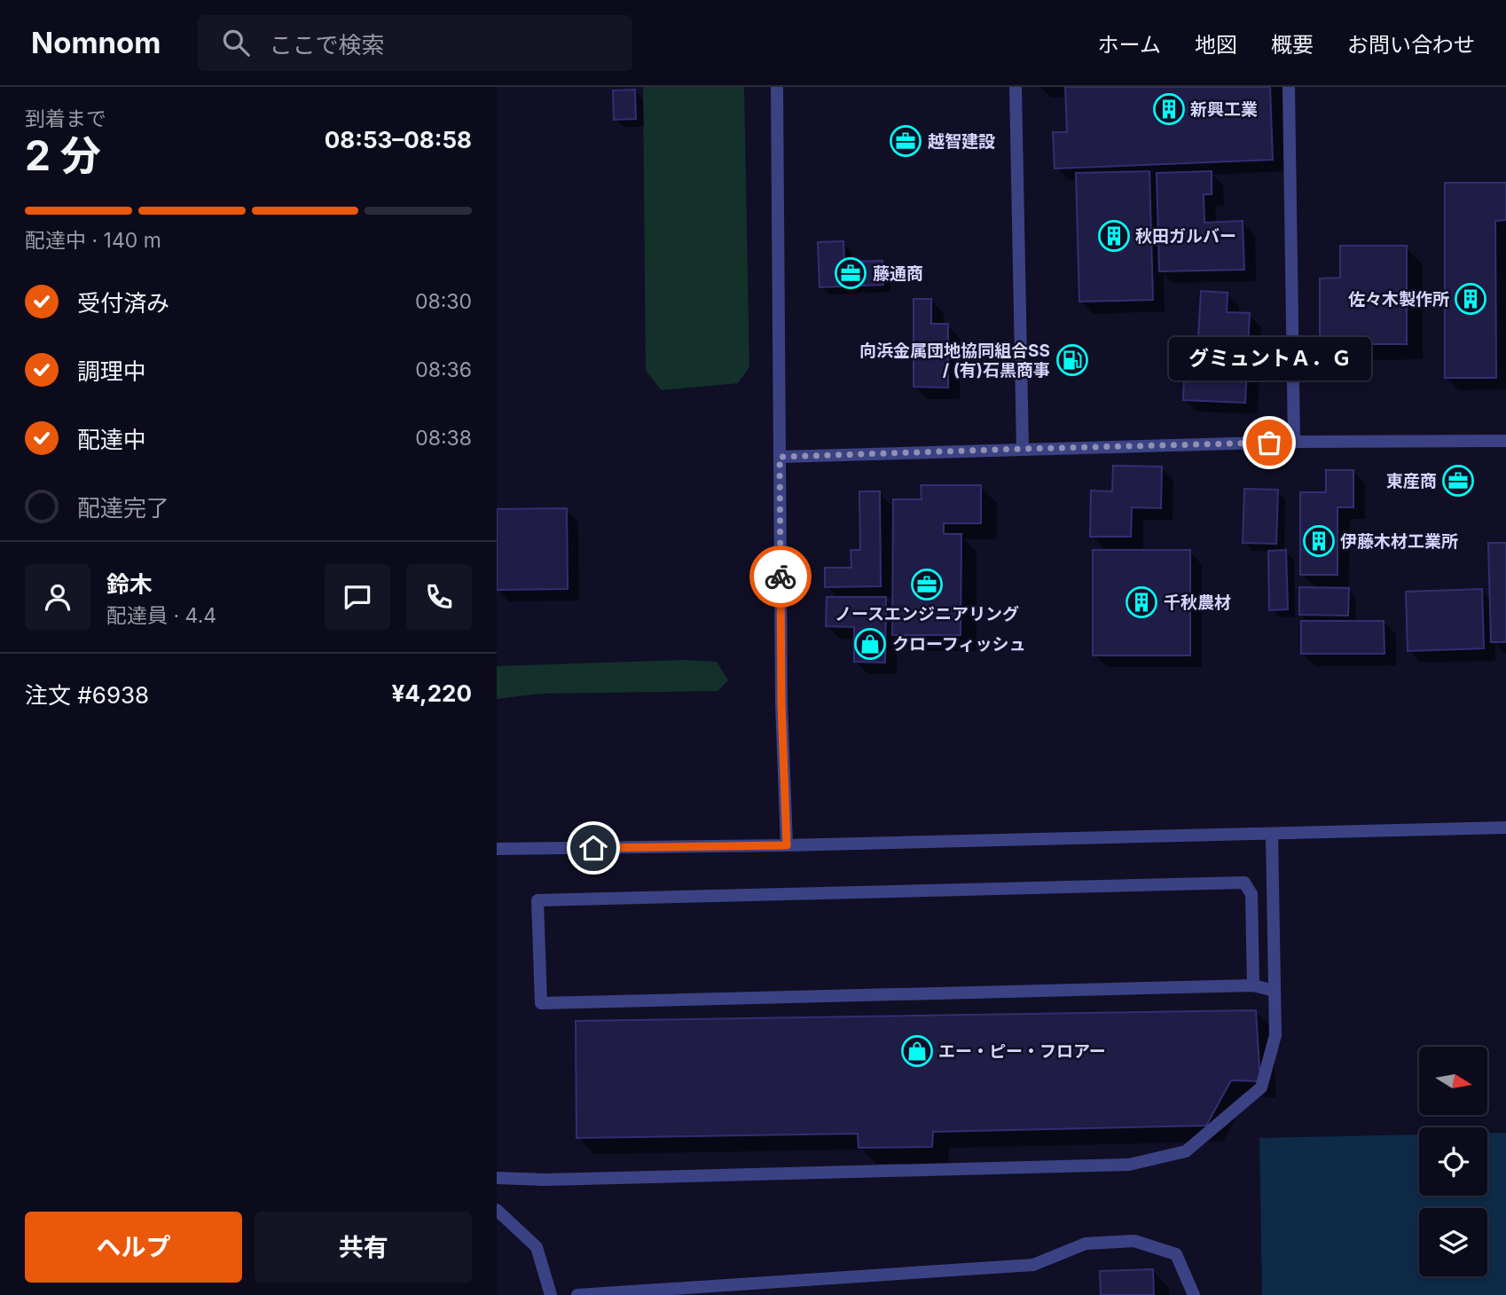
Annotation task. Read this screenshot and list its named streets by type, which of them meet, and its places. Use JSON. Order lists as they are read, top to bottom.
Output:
{
  "places": {
    "building": [
      "新興工業",
      "秋田ガルバー",
      "佐々木製作所",
      "伊藤木材工業所",
      "千秋農材"
    ],
    "office": [
      "越智建設",
      "藤通商",
      "東産商",
      "ノースエンジニアリング"
    ],
    "fuel station": ["向浜金属団地協同組合SS / (有)石黒商事"],
    "other": ["グミュントＡ．Ｇ"],
    "shop": ["クローフィッシュ", "エー・ピー・フロアー"]
  },
  "north": "right",
  "page": {
    "header": "Nomnom",
    "search": "ここで検索",
    "nav": [
      "ホーム",
      "地図",
      "概要",
      "お問い合わせ"
    ],
    "heading": ["2 分", "到着まで", "08:53–08:58"],
    "panel": [
      "鈴木",
      "配達員 · 4.4",
      "注文 #6938",
      "¥4,220"
    ],
    "bar": "配達中 · 140 m",
    "list": [
      ["受付済み", "08:30"],
      ["調理中", "08:36"],
      ["配達中", "08:38"],
      "配達完了"
    ],
    "bubble": "グミュントＡ．Ｇ",
    "buttons": ["ヘルプ", "共有"]
  }
}
